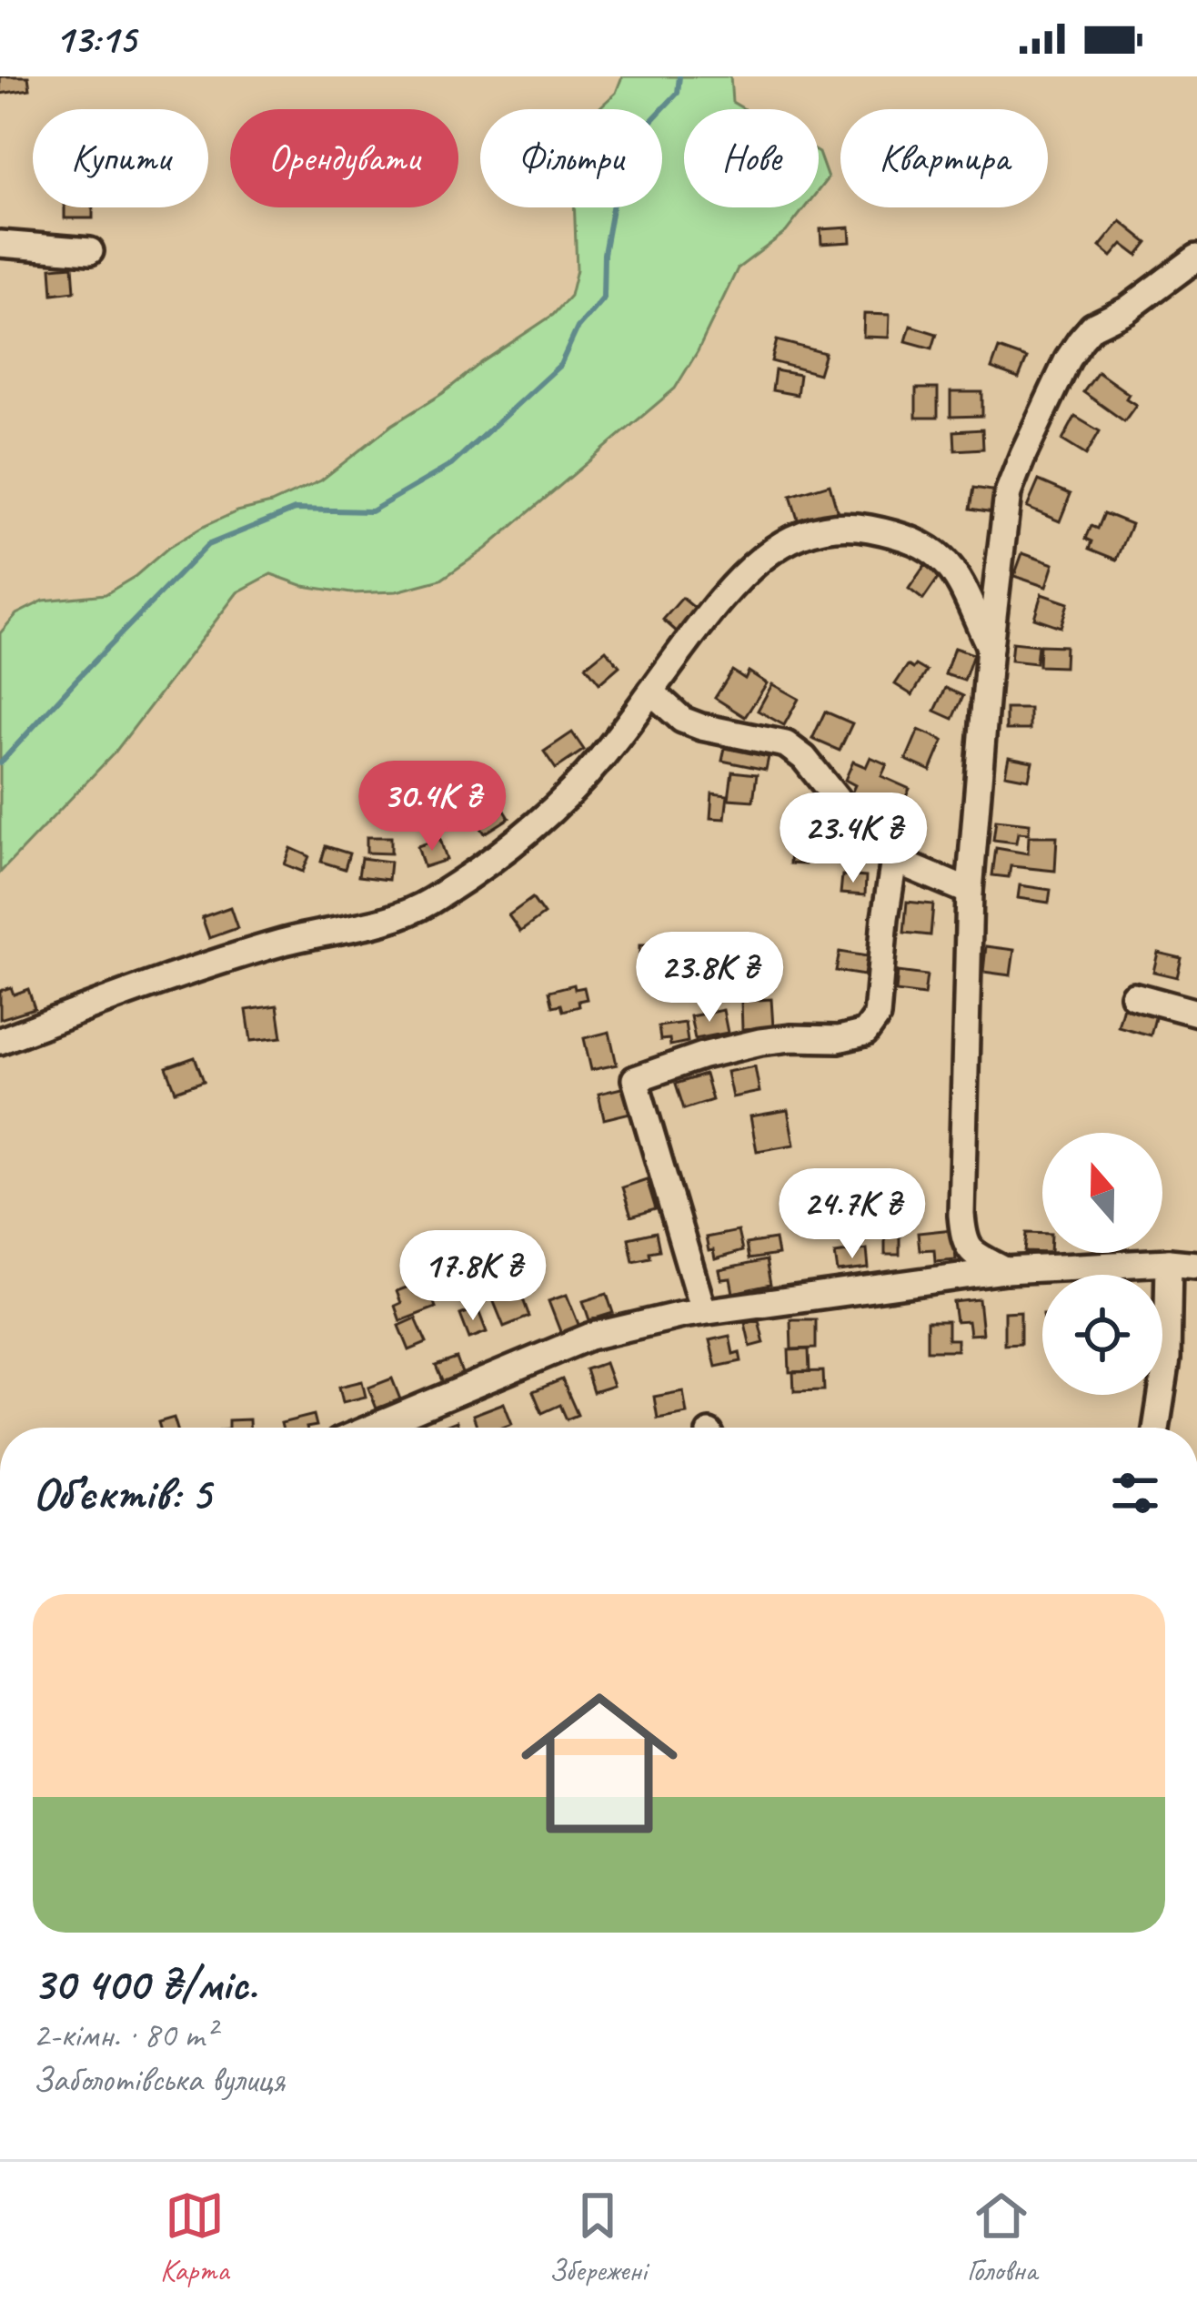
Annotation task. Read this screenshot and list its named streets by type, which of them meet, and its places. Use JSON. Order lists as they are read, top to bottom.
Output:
{
  "north": "top",
  "page": {
    "status": "13:15",
    "chip": [
      "Купити",
      "Орендувати",
      "Фільтри",
      "Нове",
      "Квартира"
    ],
    "price": [
      "30.4K ₴",
      "23.4K ₴",
      "23.8K ₴",
      "24.7K ₴",
      "17.8K ₴"
    ],
    "heading": "Об’єктів: 5",
    "list": [
      {
        "name": "30 400 ₴/міс.",
        "note": "2-кімн. · 80 m² · Заболотівська вулиця"
      }
    ],
    "tabs": ["Карта", "Збережені", "Головна"]
  }
}
